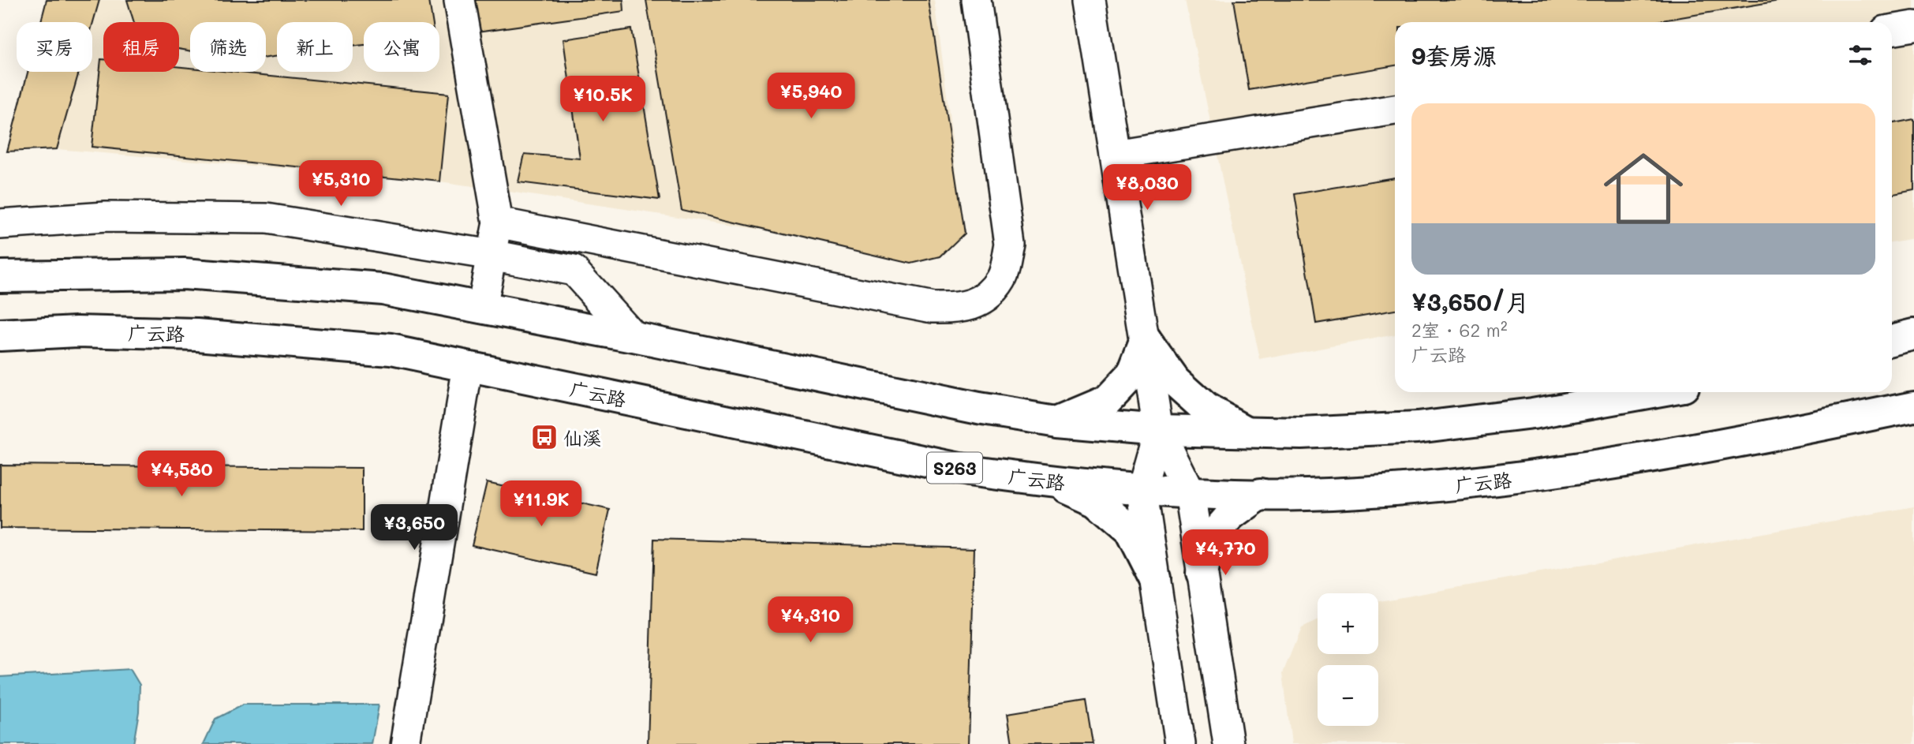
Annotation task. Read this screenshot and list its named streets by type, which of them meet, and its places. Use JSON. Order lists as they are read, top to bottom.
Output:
{
  "streets": {
    "main road": ["广云路", "S263"]
  },
  "places": {
    "bus stop": ["仙溪"]
  },
  "page": {
    "chip": [
      "买房",
      "租房",
      "筛选",
      "新上",
      "公寓"
    ],
    "heading": "9套房源",
    "price": [
      "¥5,940",
      "¥10.5K",
      "¥5,310",
      "¥8,030",
      "¥4,580",
      "¥11.9K",
      "¥3,650",
      "¥4,770",
      "¥4,310"
    ],
    "list": [
      {
        "name": "¥3,650/月",
        "note": "2室 · 62 m² · 广云路"
      }
    ],
    "map_buttons": ["+", "−"]
  }
}
